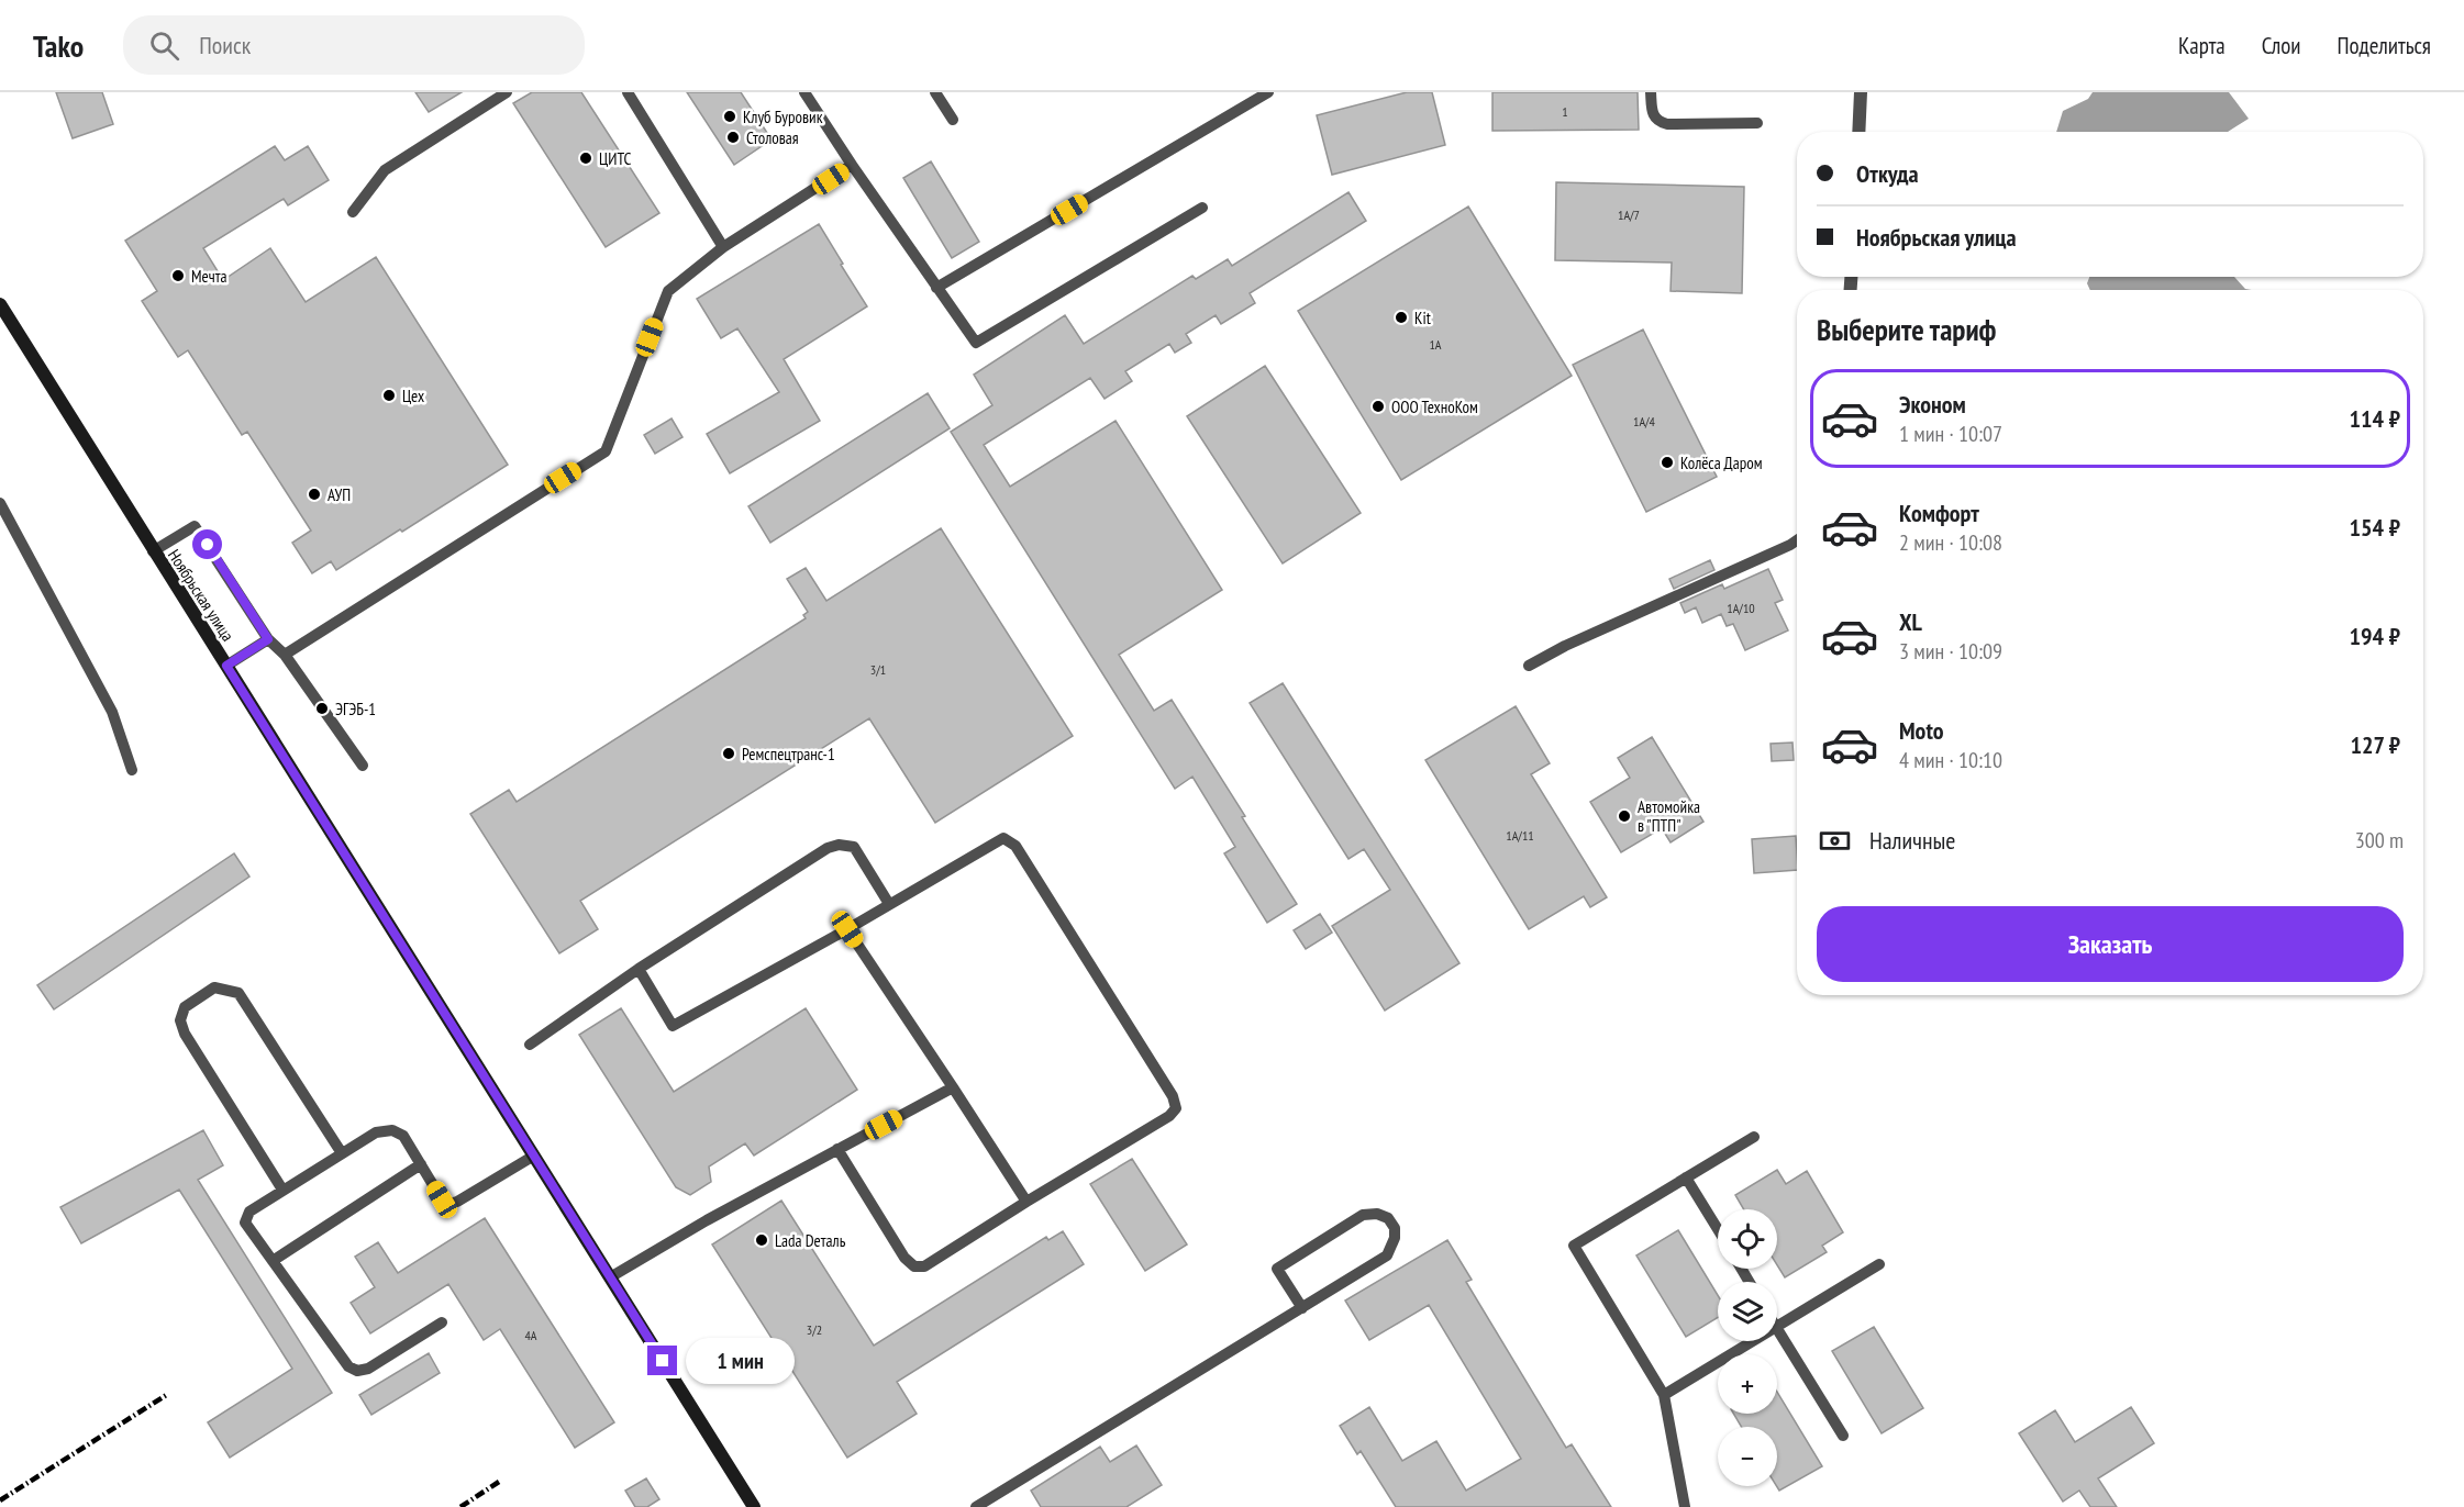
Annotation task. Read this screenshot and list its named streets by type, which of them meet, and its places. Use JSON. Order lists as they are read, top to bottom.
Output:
{
  "streets": {
    "main road": ["Ноябрьская улица"]
  },
  "places": [
    "Клуб Буровик",
    "Столовая",
    "ЦИТС",
    "Мечта",
    "Kit",
    "Цех",
    "ООО ТехноКом",
    "Колёса Даром",
    "АУП",
    "ЭГЭБ-1",
    "Ремспецтранс-1",
    "Автомойка в \"ПТП\"",
    "Lada Dеталь"
  ],
  "house_numbers": [
    "1",
    "1А/7",
    "1А",
    "1А/4",
    "1А/10",
    "3/1",
    "1А/11",
    "3/2",
    "4А"
  ],
  "page": {
    "header": "Tako",
    "search": "Поиск",
    "nav": ["Карта", "Слои", "Поделиться"],
    "banner": ["Откуда", "Ноябрьская улица"],
    "heading": "Выберите тариф",
    "list": [
      {
        "name": "Эконом",
        "note": "1 мин · 10:07",
        "value": "114 ₽"
      },
      {
        "name": "Комфорт",
        "note": "2 мин · 10:08",
        "value": "154 ₽"
      },
      {
        "name": "XL",
        "note": "3 мин · 10:09",
        "value": "194 ₽"
      },
      {
        "name": "Moto",
        "note": "4 мин · 10:10",
        "value": "127 ₽"
      }
    ],
    "pay": ["Наличные", "300 m"],
    "buttons": "Заказать",
    "map_buttons": ["+", "−"],
    "bubble": "1 мин"
  }
}
